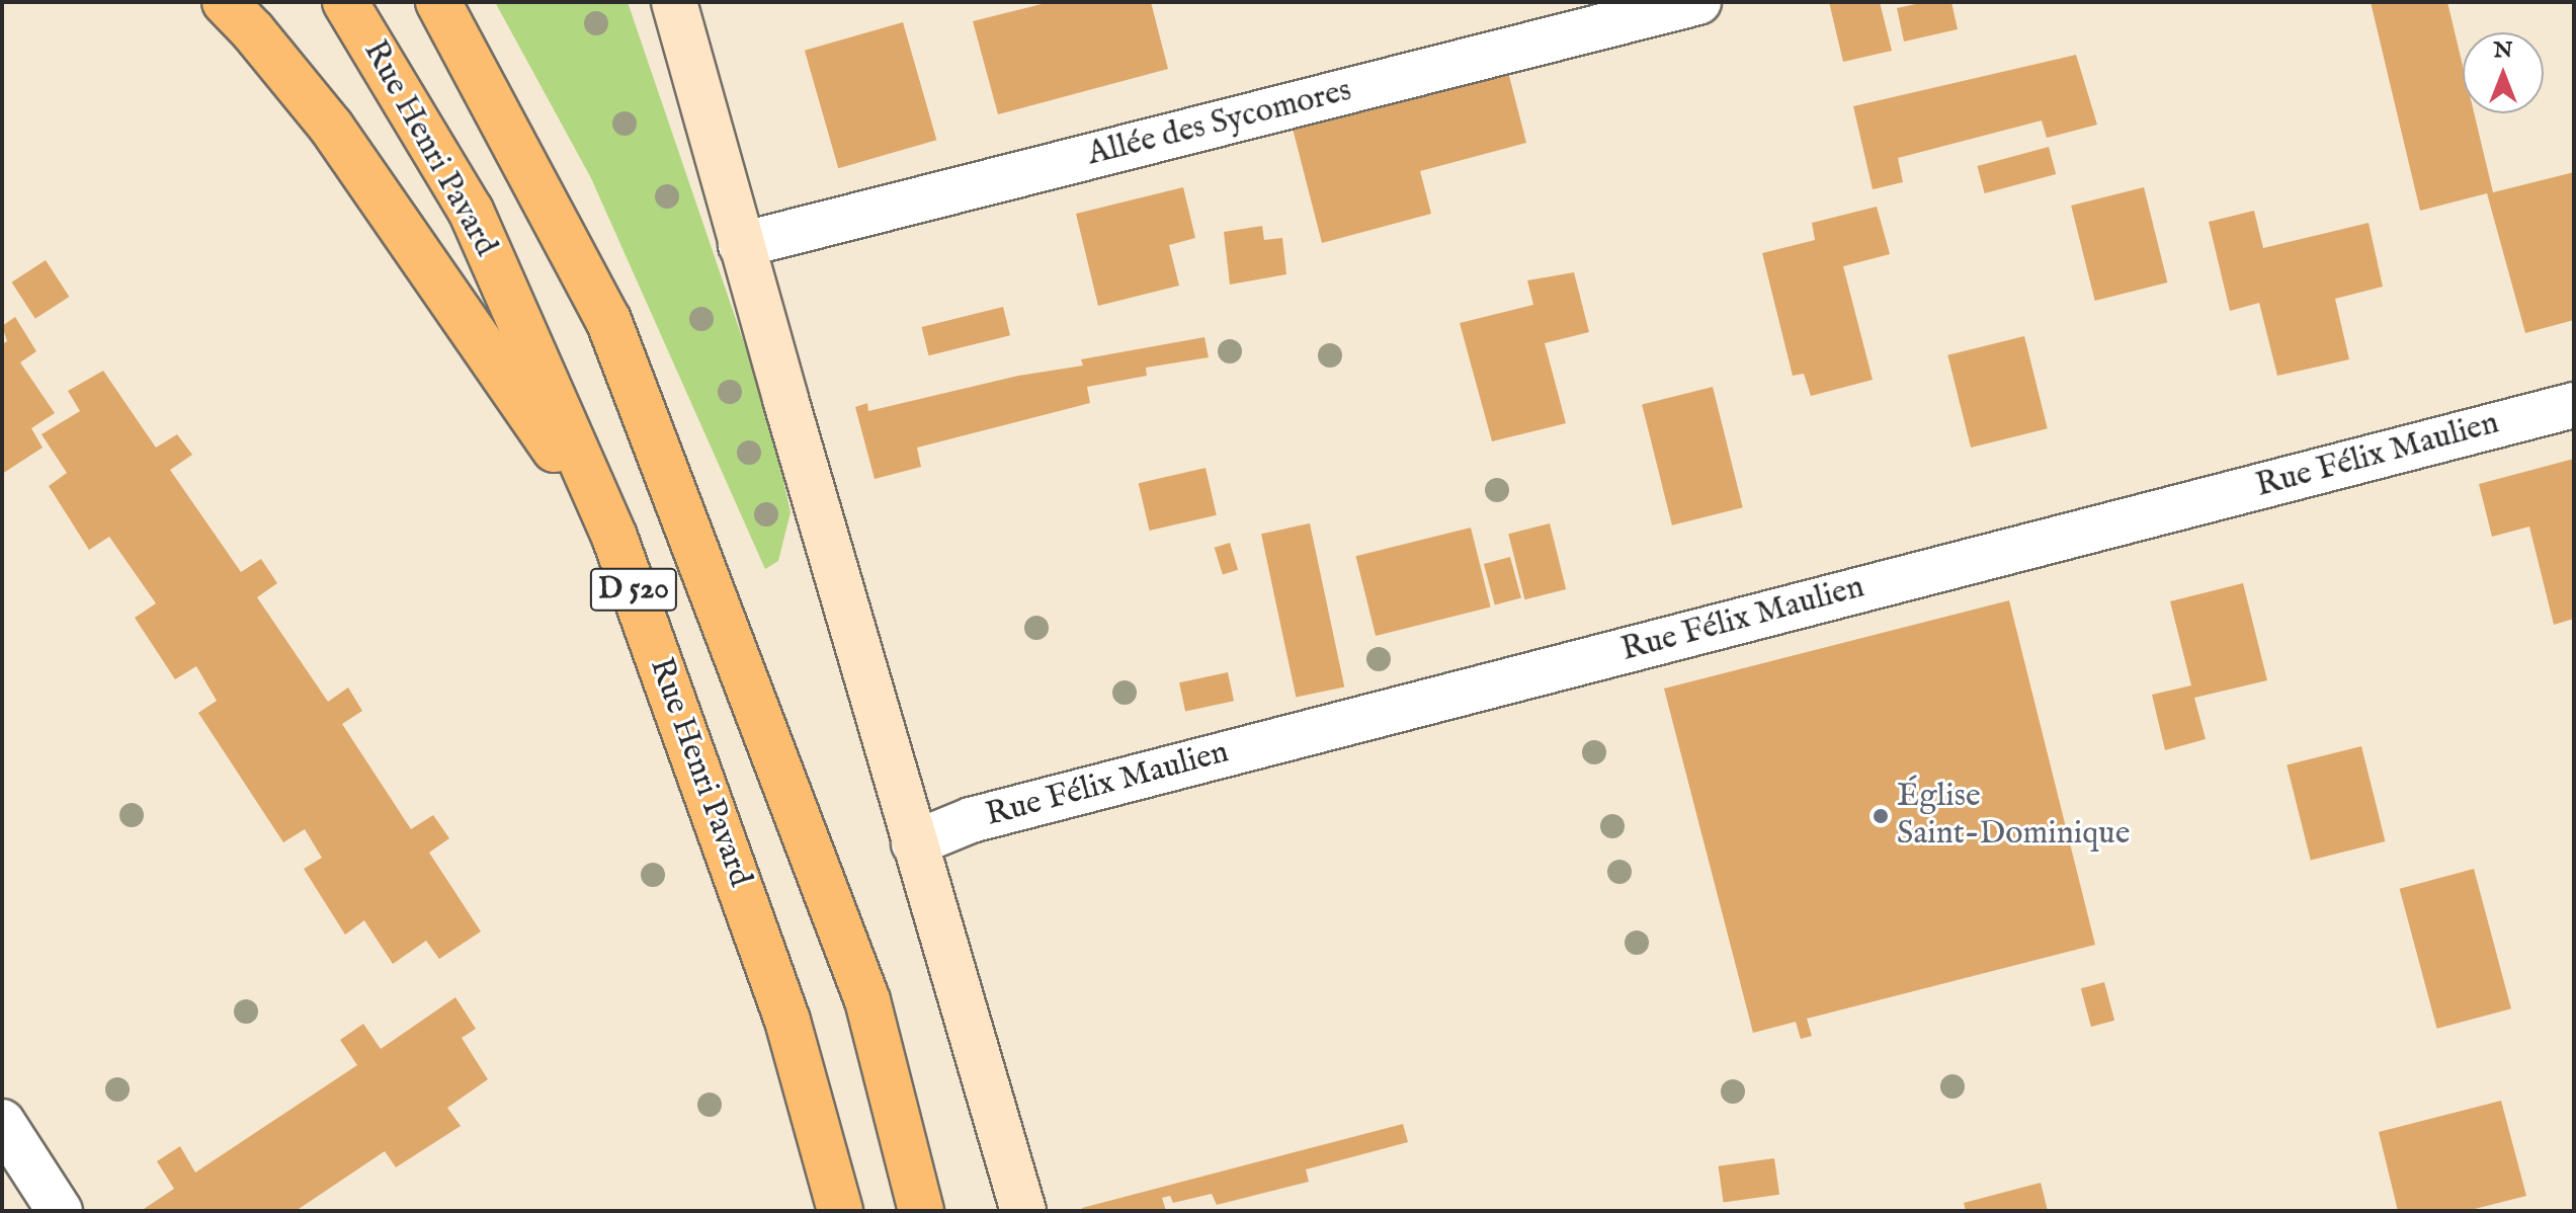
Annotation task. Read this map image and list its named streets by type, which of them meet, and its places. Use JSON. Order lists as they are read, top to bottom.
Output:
{
  "streets": {
    "main road": ["Rue Henri Pavard", "D 520"],
    "street": ["Allée des Sycomores", "Rue Félix Maulien"]
  },
  "places": ["Église Saint-Dominique"],
  "north": "top"
}
